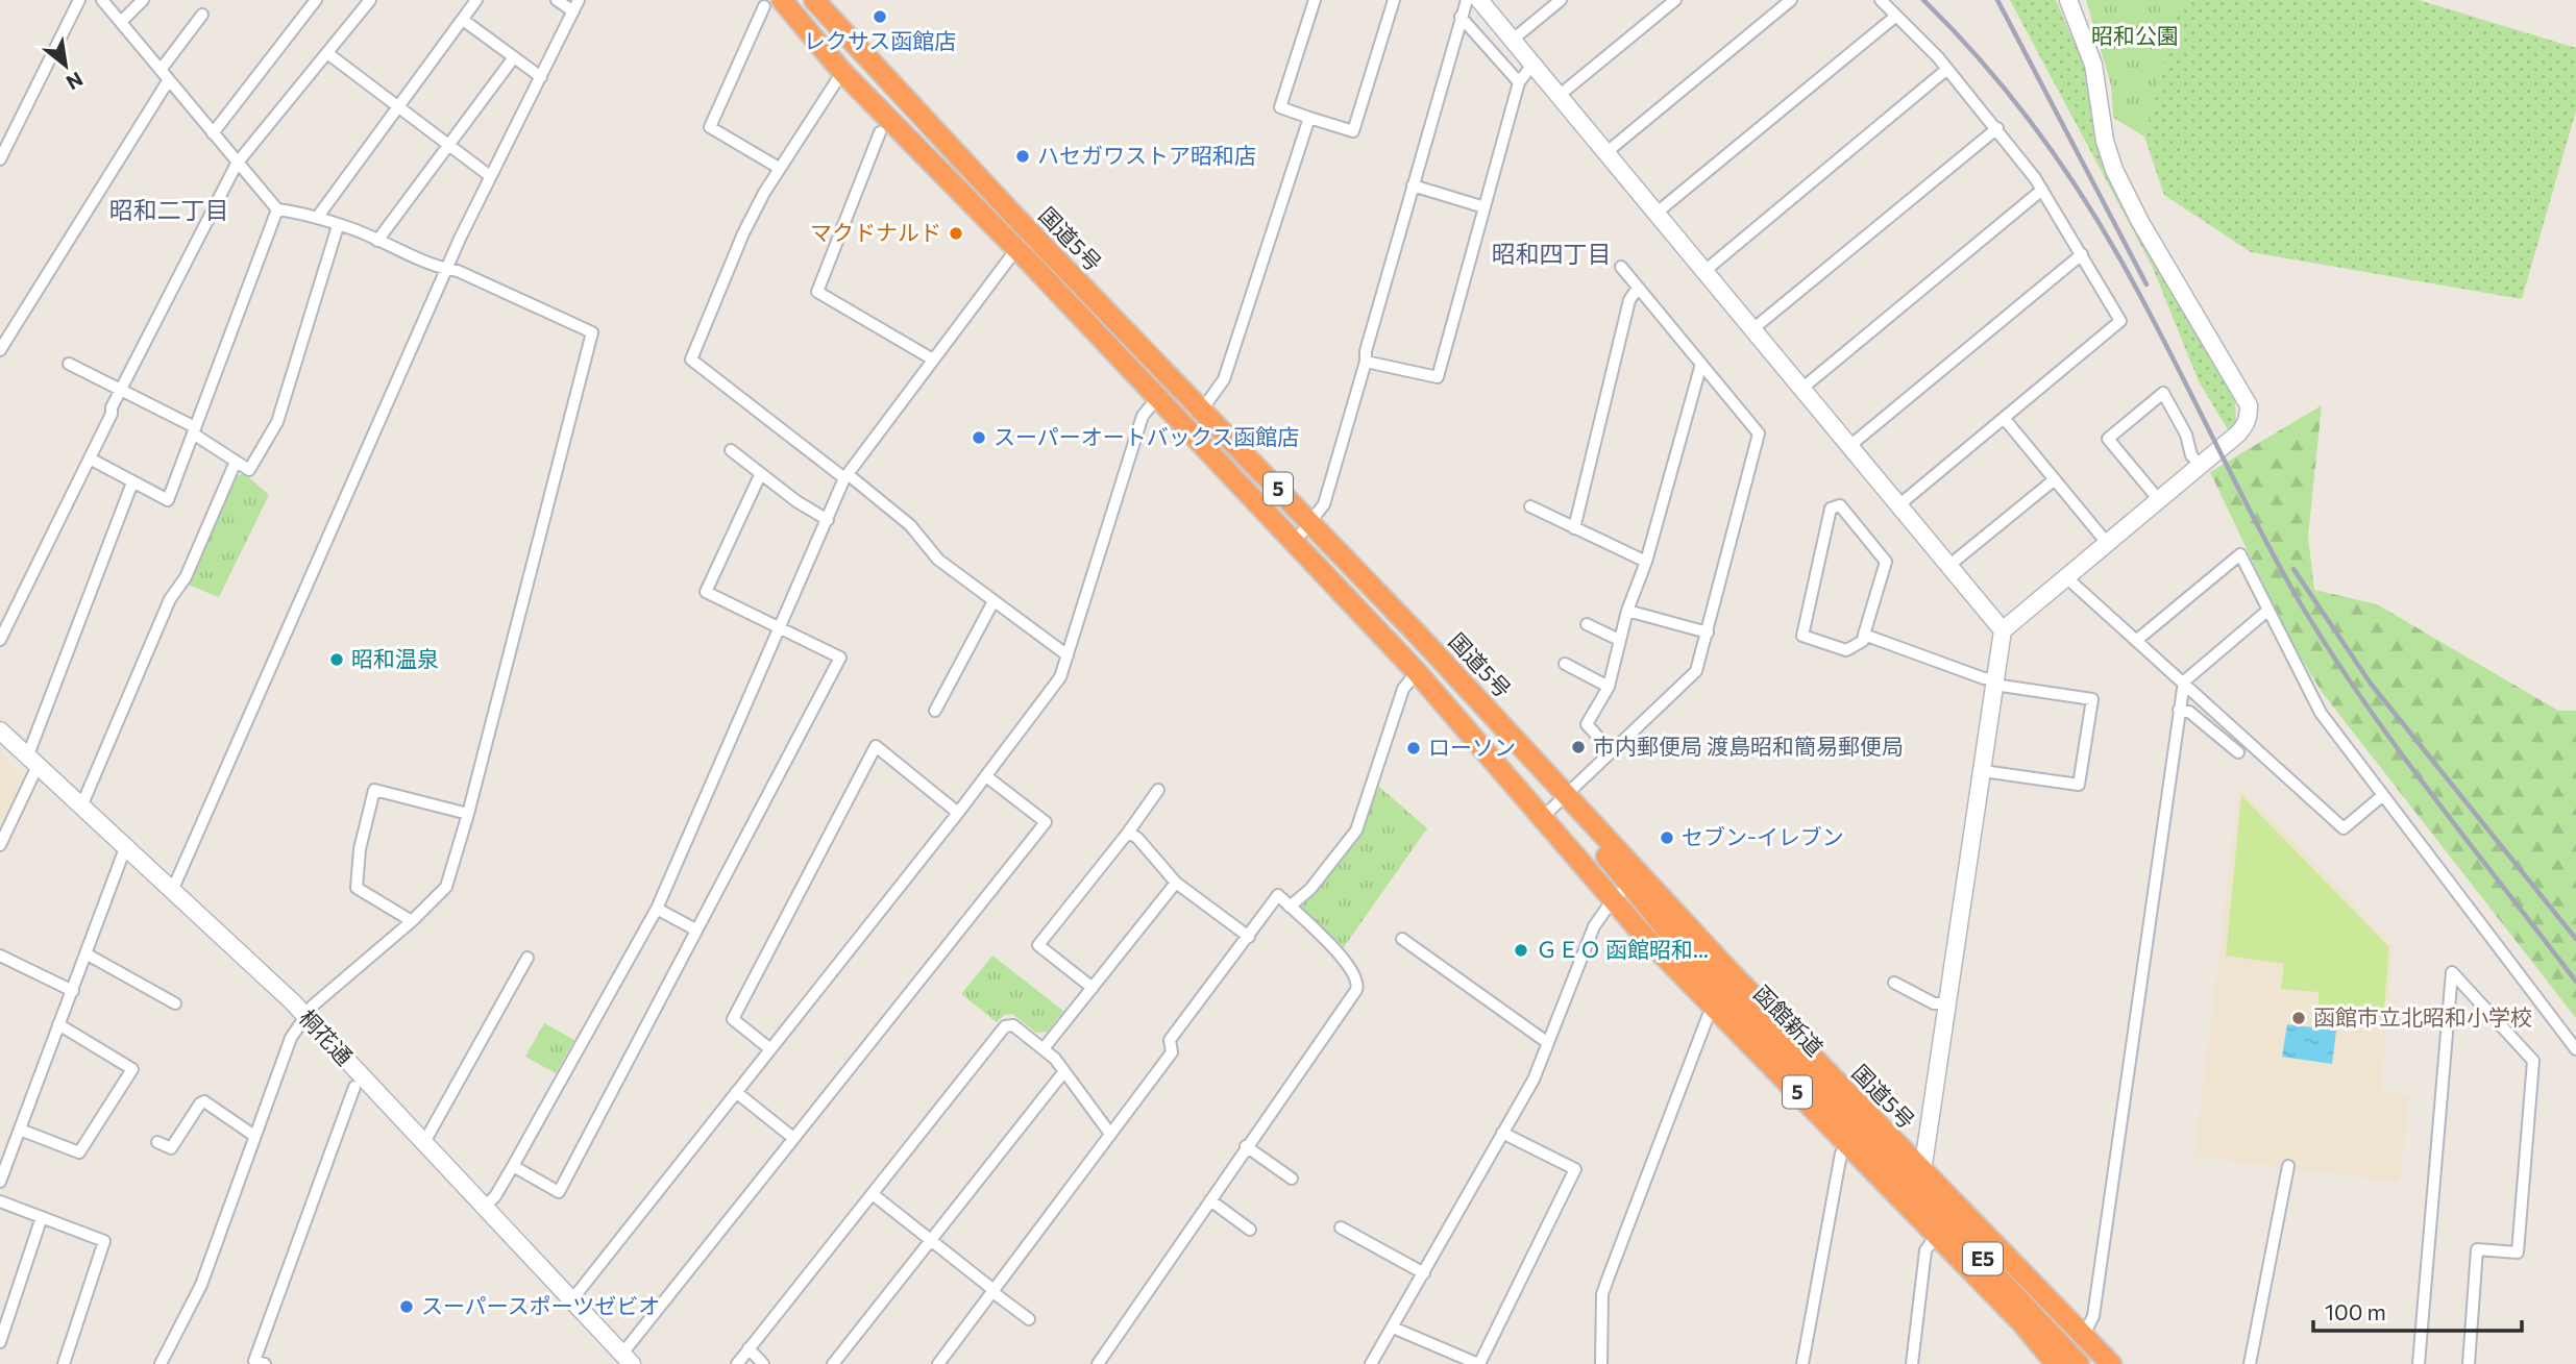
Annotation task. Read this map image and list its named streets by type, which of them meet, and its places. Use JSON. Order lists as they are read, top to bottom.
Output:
{
  "streets": {
    "highway": [
      "国道5号",
      "5",
      "函館新道",
      "E5"
    ],
    "street": ["桐花通"]
  },
  "crossings": [
    ["国道5号", "函館新道"]
  ],
  "districts": ["昭和二丁目", "昭和四丁目"],
  "parks": ["昭和公園"],
  "places": [
    "レクサス函館店",
    "ハセガワストア昭和店",
    "マクドナルド",
    "スーパーオートバックス函館店",
    "昭和温泉",
    "市内郵便局 渡島昭和簡易郵便局",
    "ローソン",
    "セブン-イレブン",
    "ＧＥＯ 函館昭和…",
    "函館市立北昭和小学校",
    "スーパースポーツゼビオ"
  ],
  "scale_bar": "100 m",
  "north": "bottom right"
}
